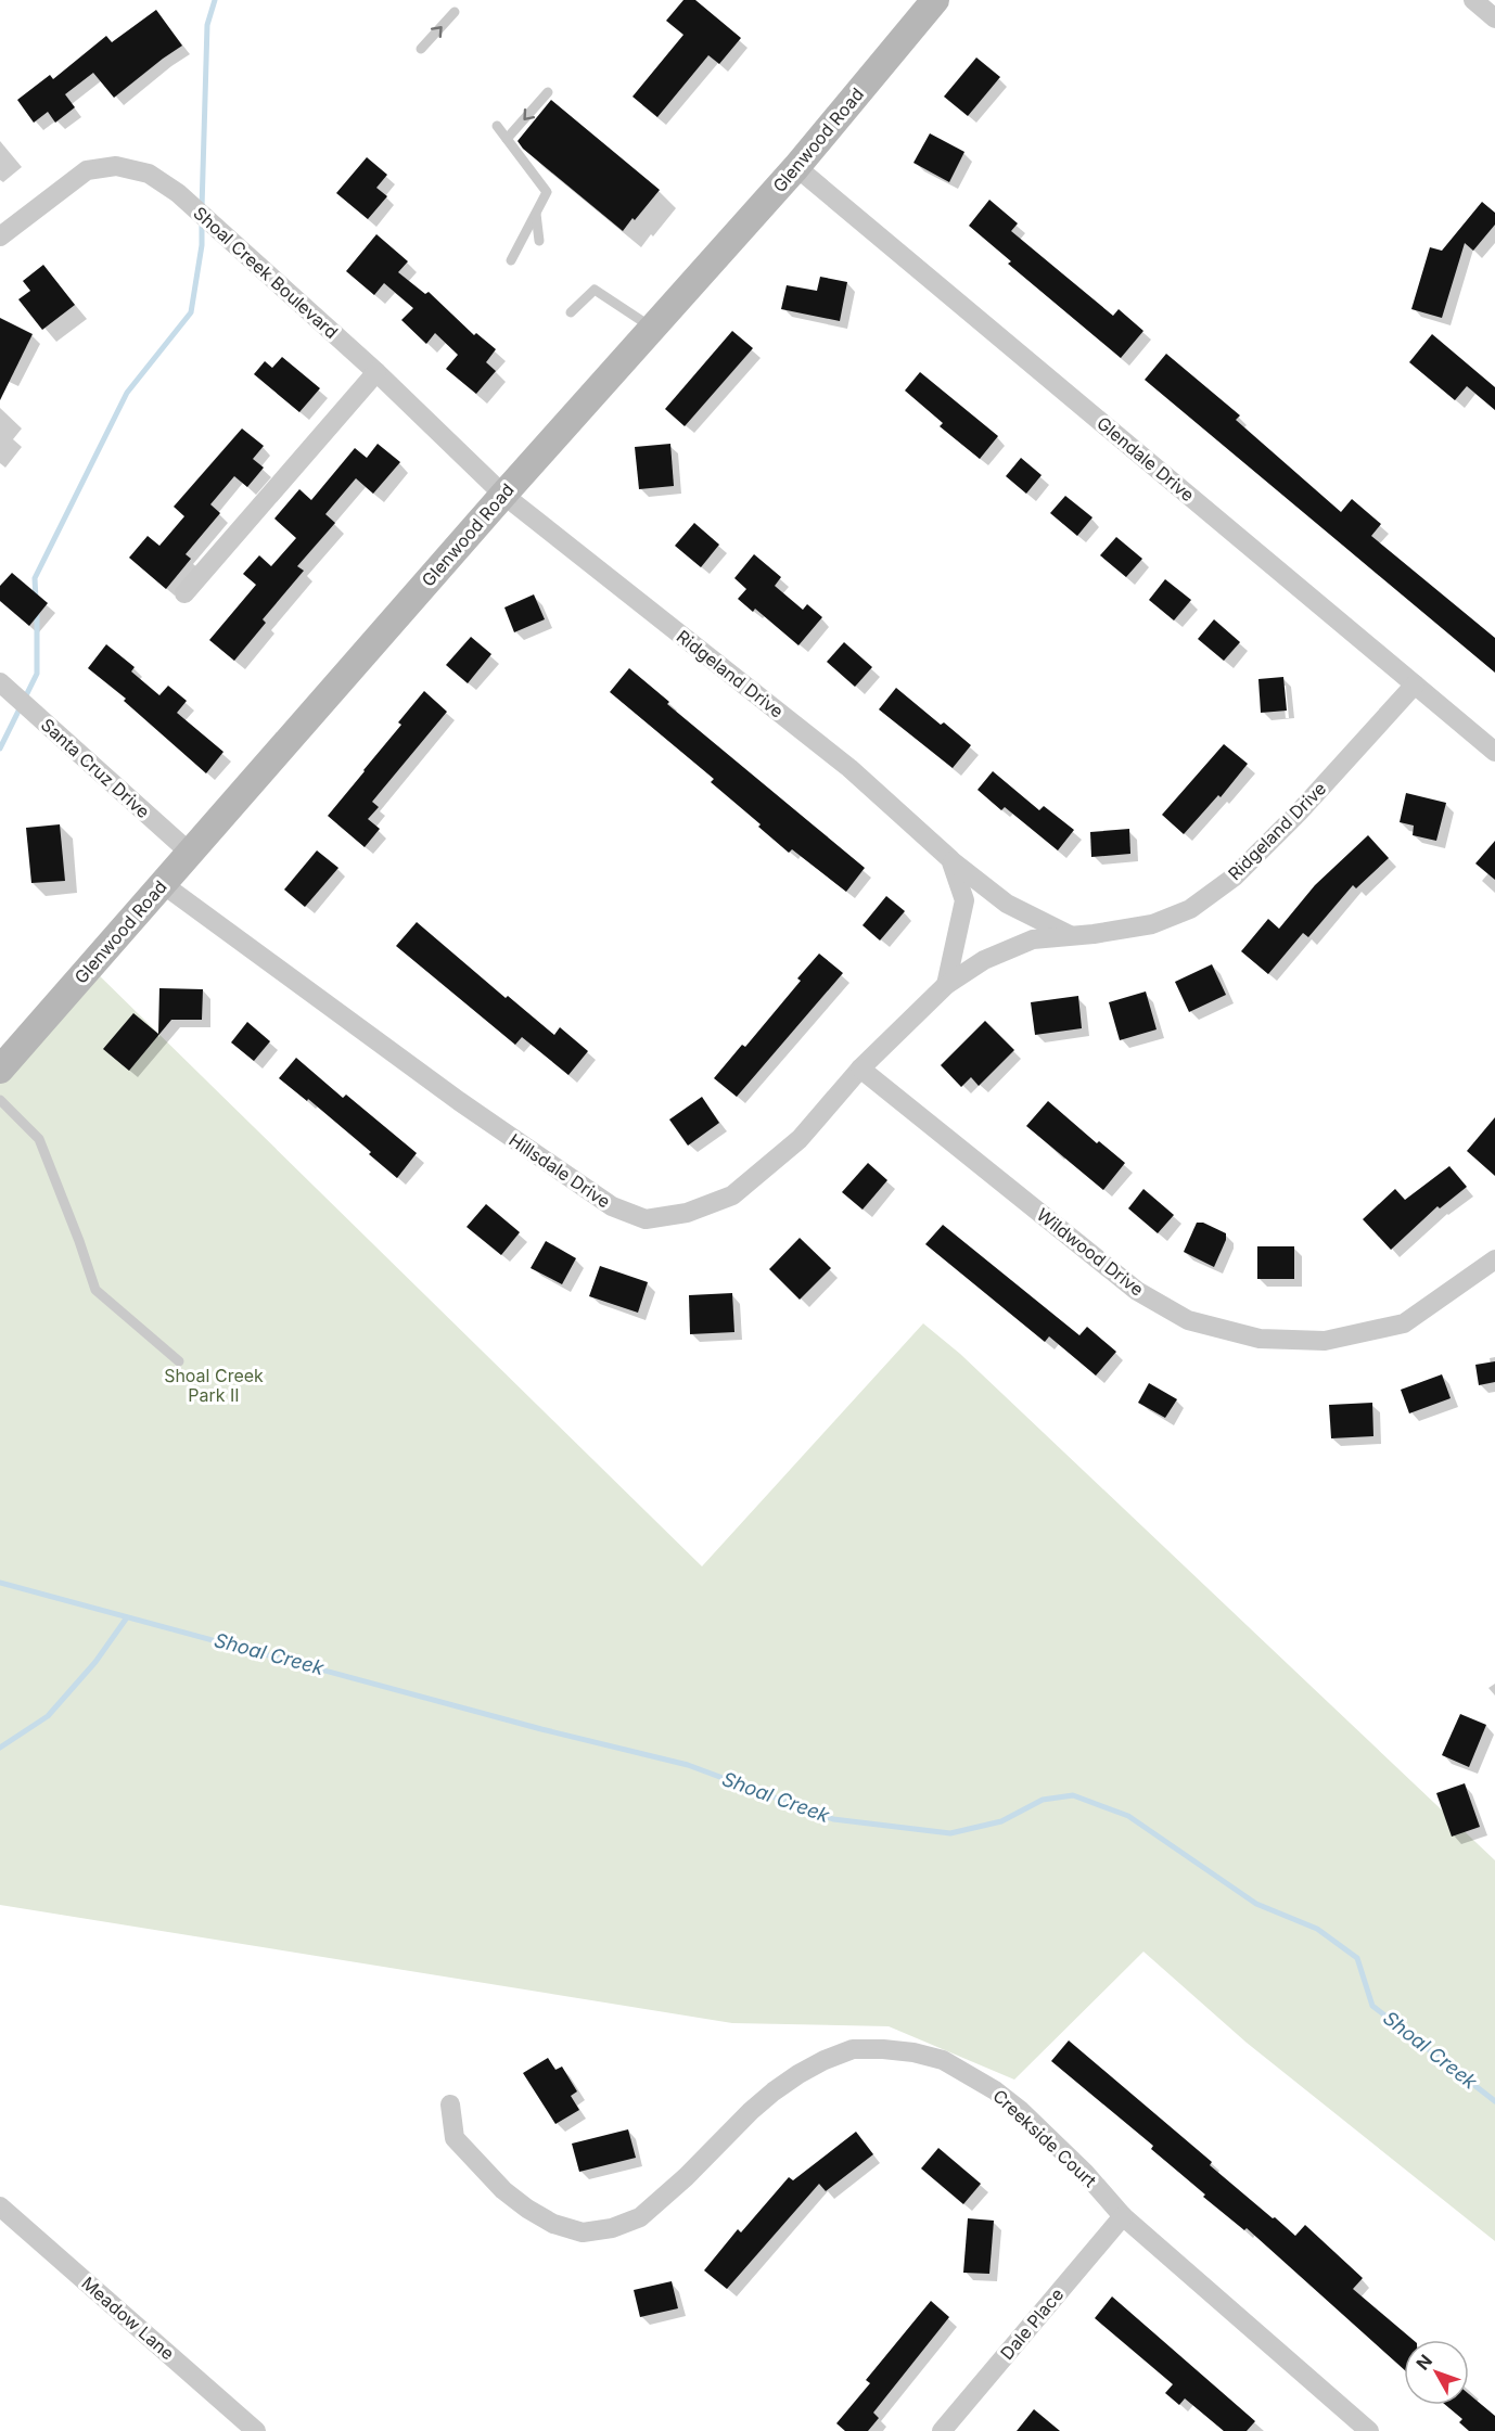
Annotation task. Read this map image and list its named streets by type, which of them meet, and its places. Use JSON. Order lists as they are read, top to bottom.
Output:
{
  "streets": {
    "main road": ["Glenwood Road"],
    "street": [
      "Shoal Creek Boulevard",
      "Glendale Drive",
      "Ridgeland Drive",
      "Santa Cruz Drive",
      "Hillsdale Drive",
      "Wildwood Drive",
      "Creekside Court",
      "Meadow Lane",
      "Dale Place"
    ]
  },
  "crossings": [
    ["Glenwood Road", "Shoal Creek Boulevard"],
    ["Glenwood Road", "Glendale Drive"],
    ["Glenwood Road", "Ridgeland Drive"],
    ["Glenwood Road", "Santa Cruz Drive"],
    ["Glenwood Road", "Hillsdale Drive"],
    ["Shoal Creek Boulevard", "Ridgeland Drive"],
    ["Glendale Drive", "Ridgeland Drive"],
    ["Ridgeland Drive", "Hillsdale Drive"],
    ["Hillsdale Drive", "Wildwood Drive"],
    ["Creekside Court", "Dale Place"]
  ],
  "water": ["Shoal Creek"],
  "parks": ["Shoal Creek Park II"],
  "north": "top left"
}
